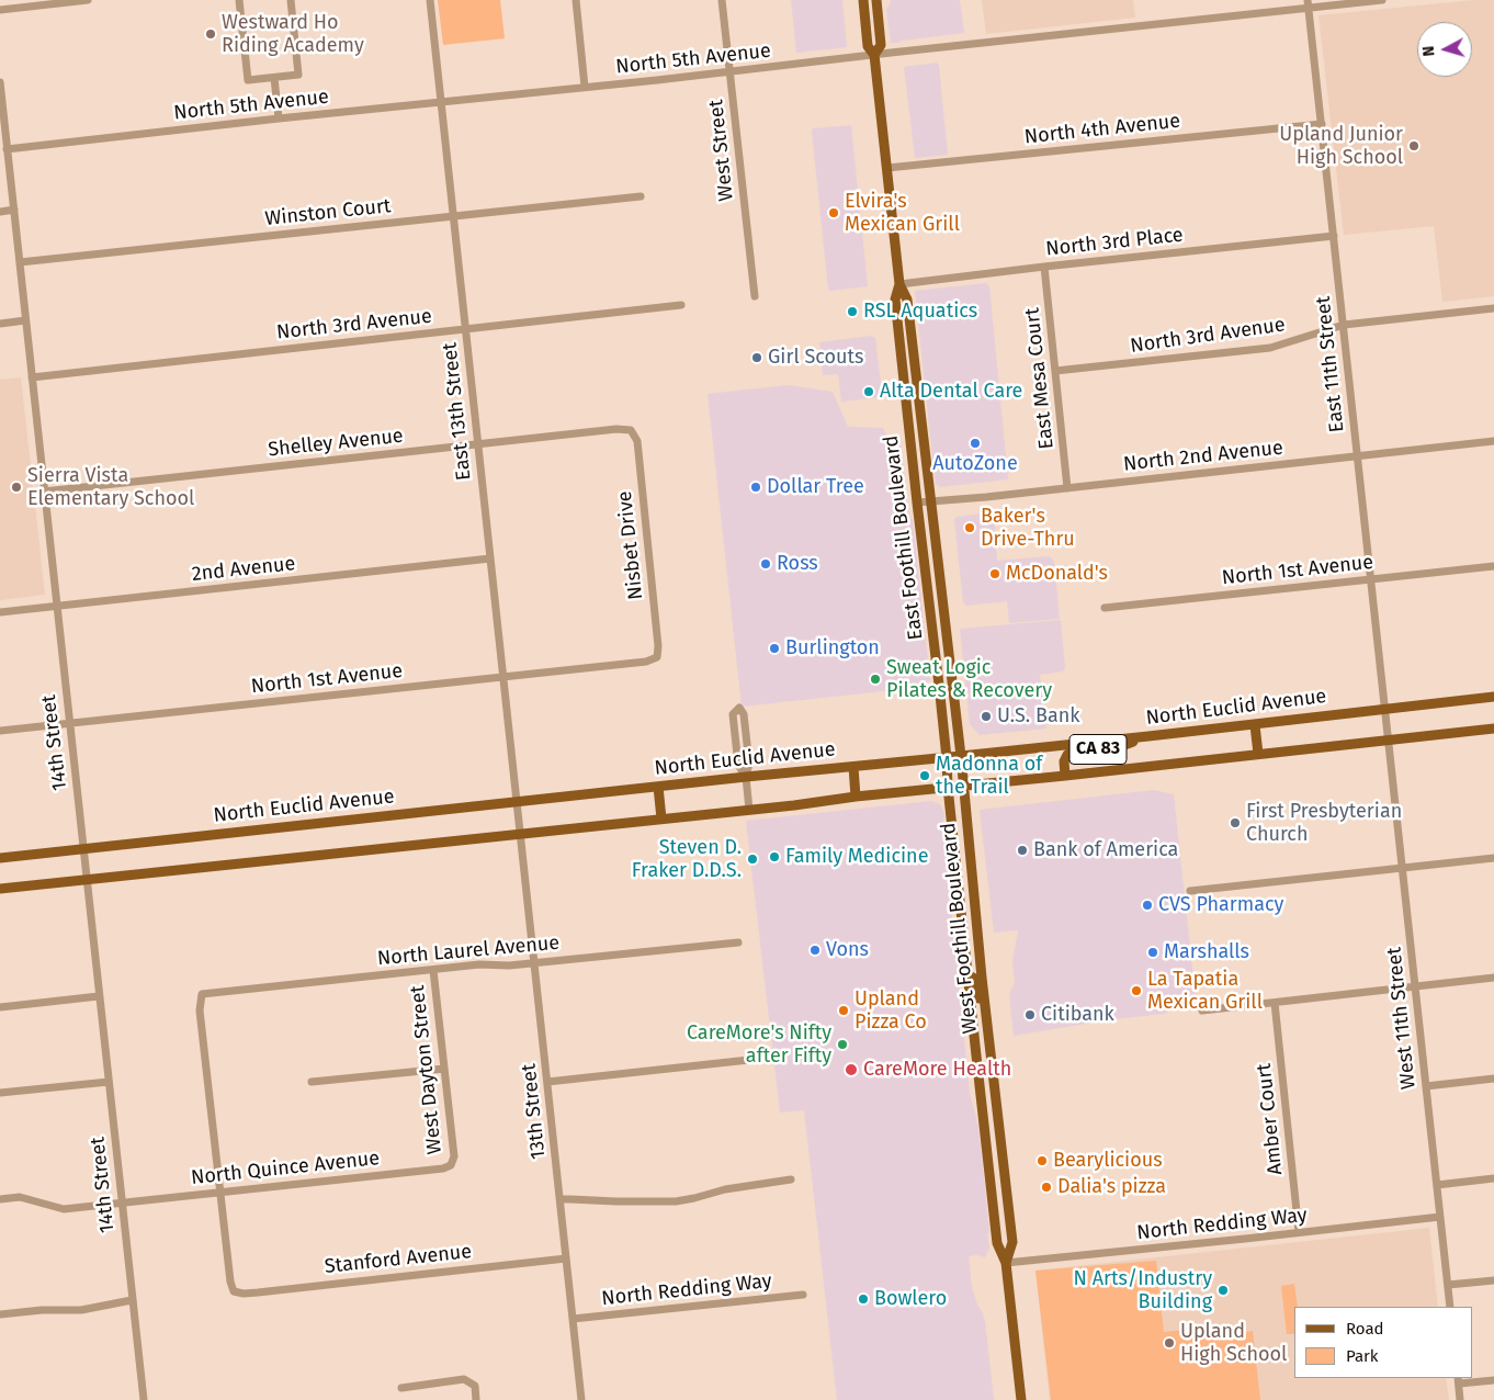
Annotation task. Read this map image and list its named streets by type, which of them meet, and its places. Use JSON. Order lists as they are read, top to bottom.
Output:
{
  "streets": {
    "main road": [
      "East Foothill Boulevard",
      "North Euclid Avenue",
      "CA 83",
      "West Foothill Boulevard"
    ],
    "street": [
      "North 5th Avenue",
      "North 4th Avenue",
      "West Street",
      "Winston Court",
      "North 3rd Place",
      "North 3rd Avenue",
      "East 11th Street",
      "East Mesa Court",
      "East 13th Street",
      "Shelley Avenue",
      "North 2nd Avenue",
      "Nisbet Drive",
      "2nd Avenue",
      "North 1st Avenue",
      "14th Street",
      "North Laurel Avenue",
      "West 11th Street",
      "West Dayton Street",
      "13th Street",
      "Amber Court",
      "North Quince Avenue",
      "North Redding Way",
      "Stanford Avenue"
    ]
  },
  "crossings": [
    ["North 5th Avenue", "West Street"],
    ["North 5th Avenue", "East 11th Street"],
    ["North 5th Avenue", "East 13th Street"],
    ["North 5th Avenue", "East Foothill Boulevard"],
    ["North 5th Avenue", "14th Street"],
    ["North 4th Avenue", "East 11th Street"],
    ["North 4th Avenue", "East Foothill Boulevard"],
    ["Winston Court", "East 13th Street"],
    ["Winston Court", "14th Street"],
    ["North 3rd Place", "East 11th Street"],
    ["North 3rd Place", "East Mesa Court"],
    ["North 3rd Place", "East Foothill Boulevard"],
    ["North 3rd Avenue", "East 11th Street"],
    ["North 3rd Avenue", "East Mesa Court"],
    ["North 3rd Avenue", "East 13th Street"],
    ["North 3rd Avenue", "14th Street"],
    ["East 11th Street", "North 2nd Avenue"],
    ["East 11th Street", "North 1st Avenue"],
    ["East 11th Street", "North Euclid Avenue"],
    ["East 11th Street", "West 11th Street"],
    ["East Mesa Court", "North 2nd Avenue"],
    ["East 13th Street", "Shelley Avenue"],
    ["East 13th Street", "2nd Avenue"],
    ["East 13th Street", "North 1st Avenue"],
    ["East 13th Street", "North Euclid Avenue"],
    ["East 13th Street", "13th Street"],
    ["Shelley Avenue", "Nisbet Drive"],
    ["Shelley Avenue", "14th Street"],
    ["North 2nd Avenue", "East Foothill Boulevard"],
    ["East Foothill Boulevard", "North Euclid Avenue"],
    ["East Foothill Boulevard", "West Foothill Boulevard"],
    ["Nisbet Drive", "North 1st Avenue"],
    ["2nd Avenue", "14th Street"],
    ["North 1st Avenue", "14th Street"],
    ["North Euclid Avenue", "14th Street"],
    ["North Euclid Avenue", "CA 83"],
    ["14th Street", "North Quince Avenue"],
    ["West Foothill Boulevard", "North Redding Way"],
    ["North Laurel Avenue", "West Dayton Street"],
    ["North Laurel Avenue", "13th Street"],
    ["North Laurel Avenue", "North Quince Avenue"],
    ["North Laurel Avenue", "Stanford Avenue"],
    ["West 11th Street", "North Redding Way"],
    ["West Dayton Street", "North Quince Avenue"],
    ["13th Street", "North Redding Way"],
    ["13th Street", "Stanford Avenue"],
    ["Amber Court", "North Redding Way"],
    ["North Quince Avenue", "Stanford Avenue"]
  ],
  "places": [
    "Westward Ho Riding Academy",
    "Upland Junior High School",
    "Elvira's Mexican Grill",
    "RSL Aquatics",
    "Girl Scouts",
    "Alta Dental Care",
    "AutoZone",
    "Sierra Vista Elementary School",
    "Dollar Tree",
    "Baker's Drive-Thru",
    "Ross",
    "McDonald's",
    "Burlington",
    "Sweat Logic Pilates & Recovery",
    "U.S. Bank",
    "Madonna of the Trail",
    "First Presbyterian Church",
    "Bank of America",
    "Family Medicine",
    "Steven D. Fraker D.D.S.",
    "CVS Pharmacy",
    "Vons",
    "Marshalls",
    "La Tapatia Mexican Grill",
    "Upland Pizza Co",
    "Citibank",
    "CareMore's Nifty after Fifty",
    "CareMore Health",
    "Bearylicious",
    "Dalia's pizza",
    "N Arts/Industry Building",
    "Bowlero",
    "Upland High School"
  ],
  "legend": ["Road", "Park"],
  "north": "left"
}
